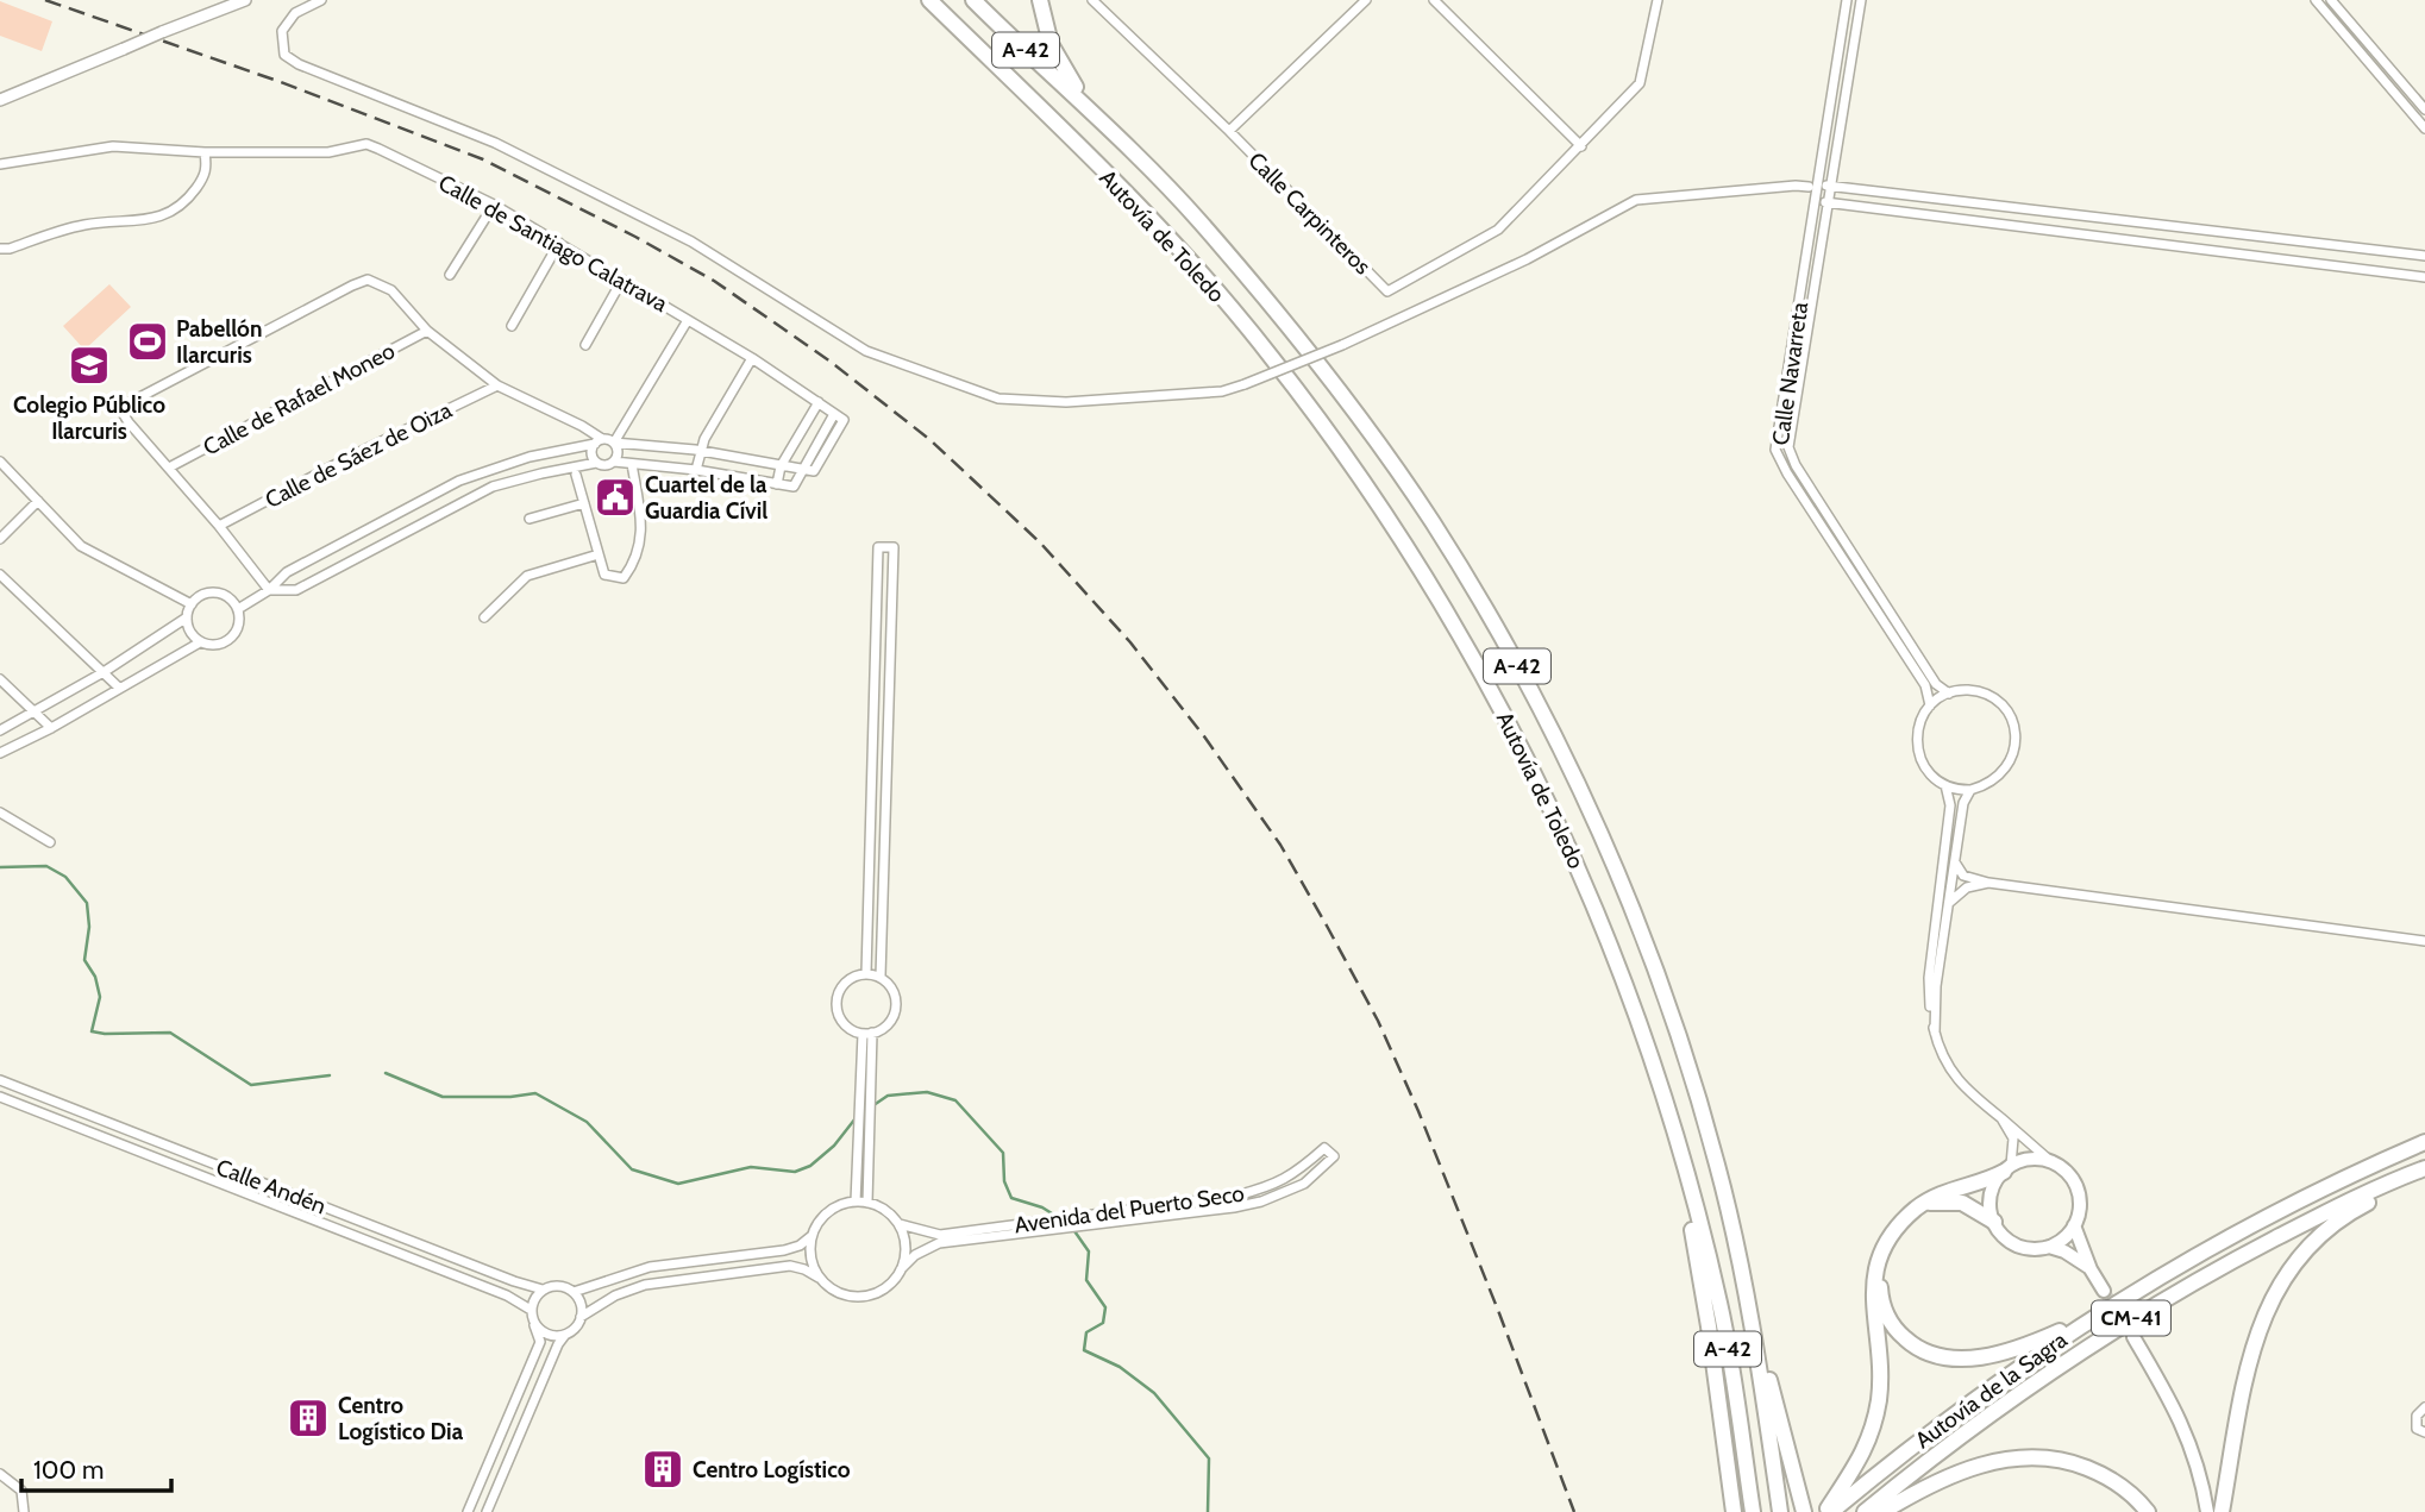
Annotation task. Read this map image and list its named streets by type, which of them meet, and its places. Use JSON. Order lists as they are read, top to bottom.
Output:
{
  "streets": {
    "highway": [
      "A-42",
      "Autovía de Toledo",
      "CM-41",
      "Autovía de la Sagra"
    ],
    "street": [
      "Calle Carpinteros",
      "Calle de Santiago Calatrava",
      "Calle Navarreta",
      "Calle de Rafael Moneo",
      "Calle de Sáez de Oiza",
      "Calle Andén",
      "Avenida del Puerto Seco"
    ]
  },
  "crossings": [
    ["Calle Andén", "Avenida del Puerto Seco"]
  ],
  "places": {
    "sports": ["Pabellón Ilarcuris"],
    "school or university": ["Colegio Público Ilarcuris"],
    "public building": ["Cuartel de la Guardia Cívil"],
    "building": ["Centro Logístico Dia", "Centro Logístico"]
  },
  "scale_bar": "100 m"
}
